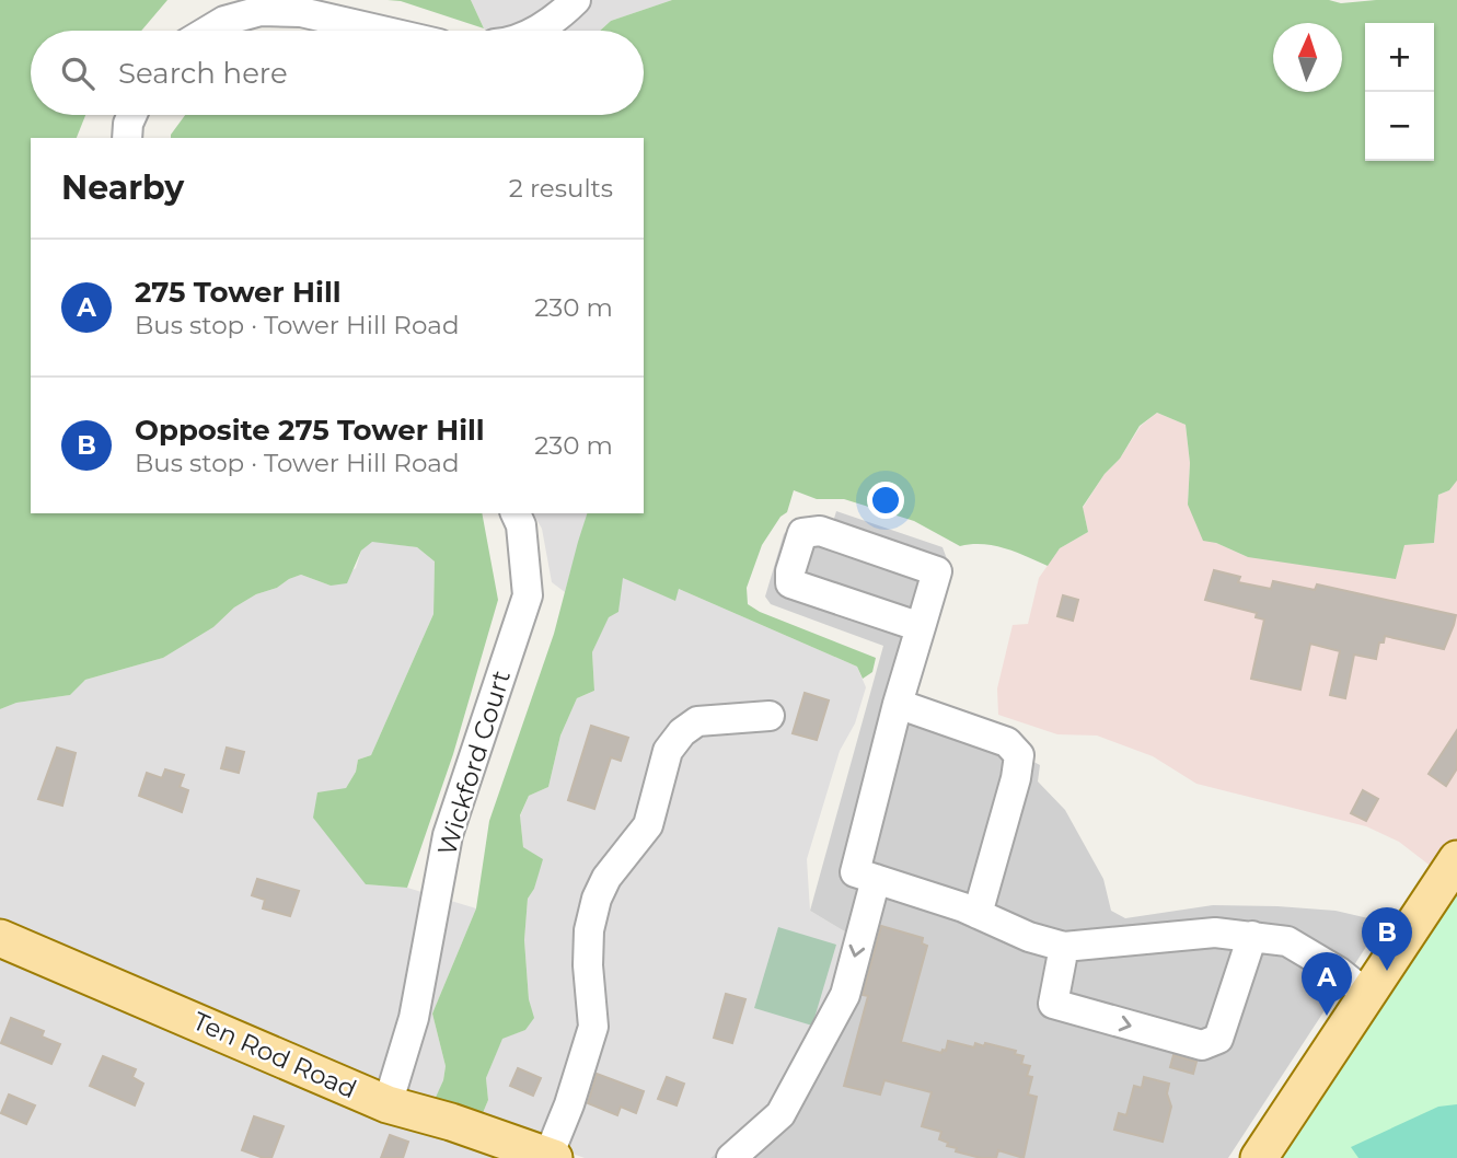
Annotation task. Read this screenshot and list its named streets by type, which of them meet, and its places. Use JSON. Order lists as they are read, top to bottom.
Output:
{
  "streets": {
    "main road": ["Ten Rod Road"],
    "street": ["Wickford Court"]
  },
  "crossings": [
    ["Wickford Court", "Ten Rod Road"]
  ],
  "north": "top",
  "page": {
    "map_buttons": ["+", "−"],
    "search": "Search here",
    "heading": ["Nearby", "2 results"],
    "list": [
      {
        "mark": "A",
        "name": "275 Tower Hill",
        "note": "Bus stop · Tower Hill Road",
        "value": "230 m"
      },
      {
        "mark": "B",
        "name": "Opposite 275 Tower Hill",
        "note": "Bus stop · Tower Hill Road",
        "value": "230 m"
      }
    ],
    "pins": ["B", "A"]
  }
}
